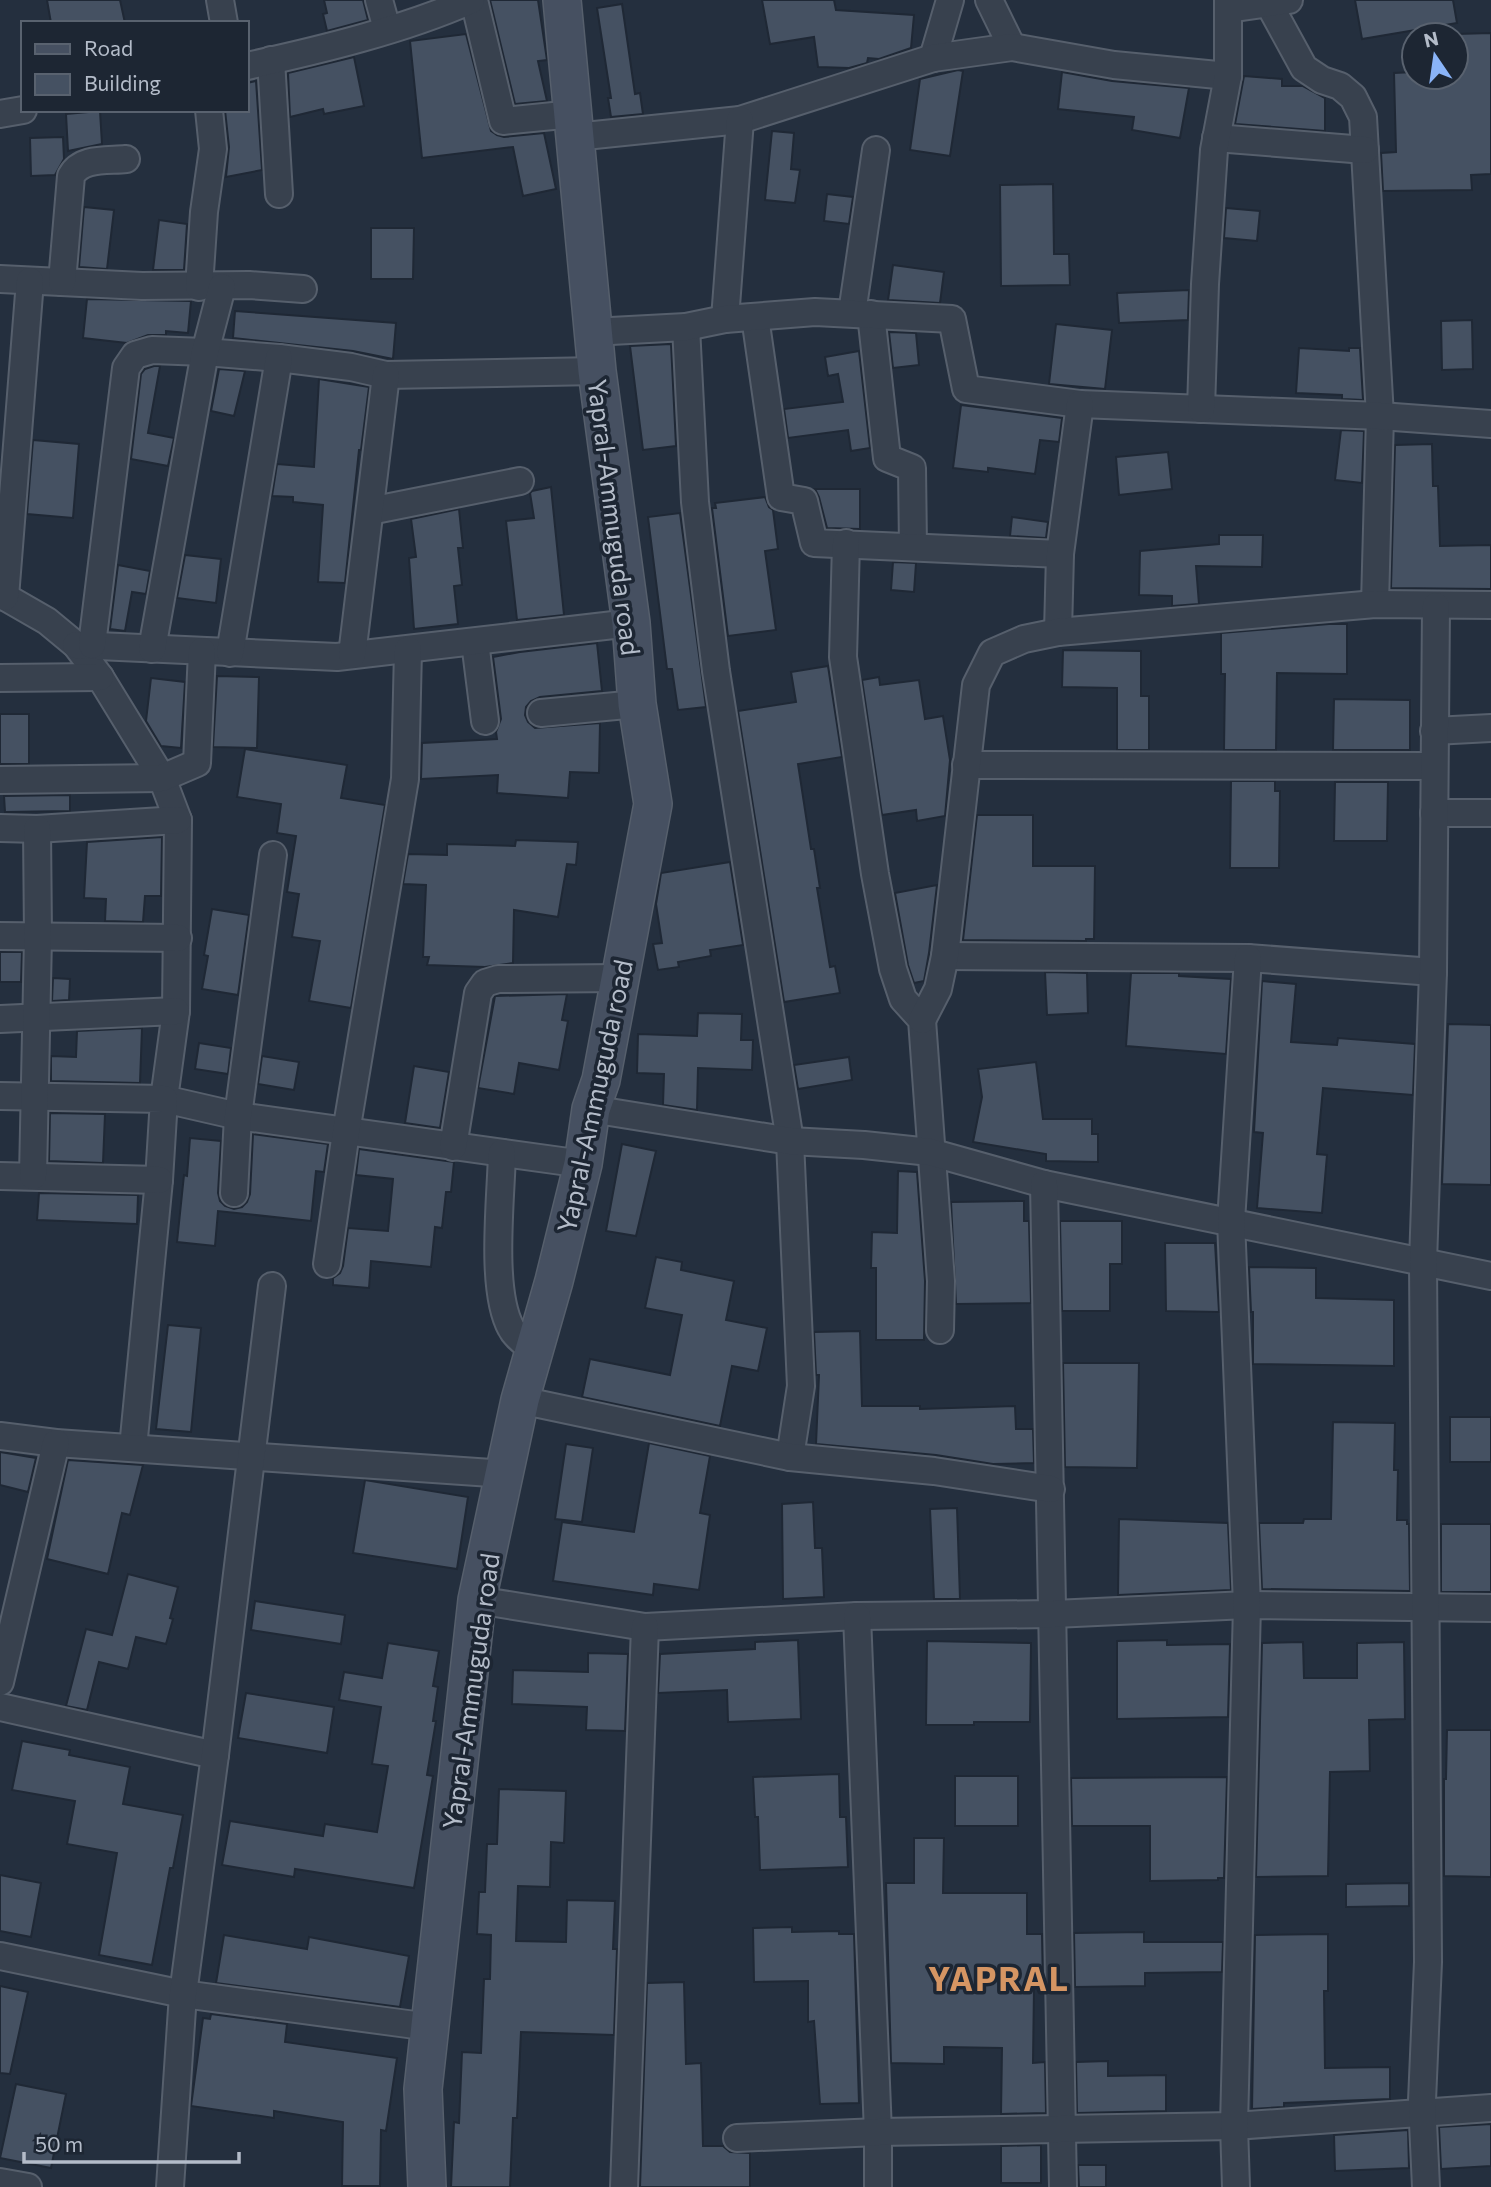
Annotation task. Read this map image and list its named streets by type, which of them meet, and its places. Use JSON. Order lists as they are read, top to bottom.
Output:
{
  "streets": {
    "main road": ["Yapral-Ammuguda road"]
  },
  "districts": ["YAPRAL"],
  "legend": ["Road", "Building"],
  "scale_bar": "50 m",
  "north": "top"
}
